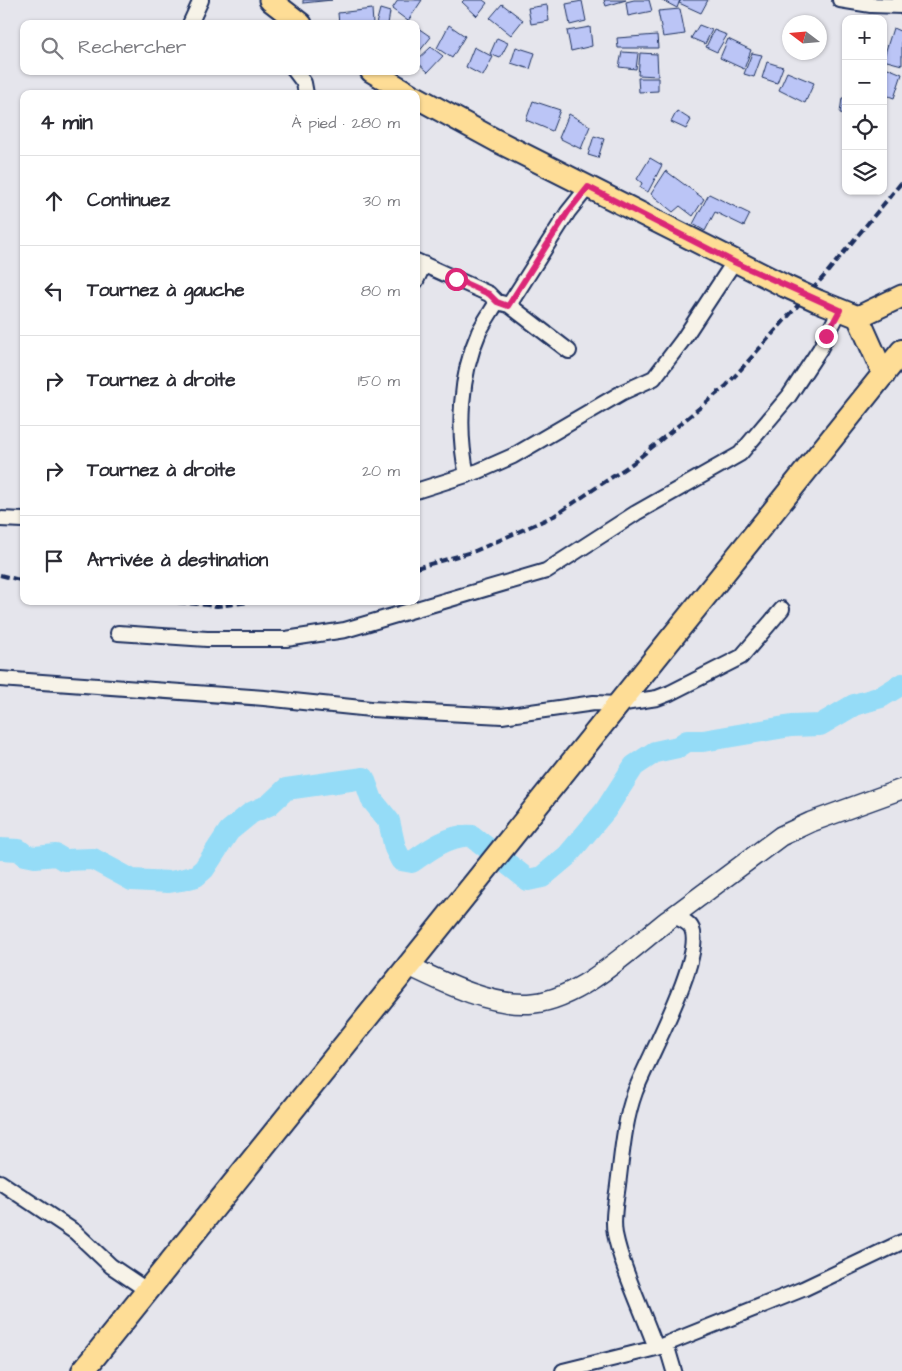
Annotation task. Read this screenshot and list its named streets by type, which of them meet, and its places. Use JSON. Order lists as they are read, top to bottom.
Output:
{
  "north": "left",
  "page": {
    "map_buttons": ["+", "−"],
    "search": "Rechercher",
    "heading": ["4 min", "À pied · 280 m"],
    "list": [
      ["Continuez", "30 m"],
      ["Tournez à gauche", "80 m"],
      ["Tournez à droite", "150 m"],
      ["Tournez à droite", "20 m"],
      "Arrivée à destination"
    ]
  }
}
